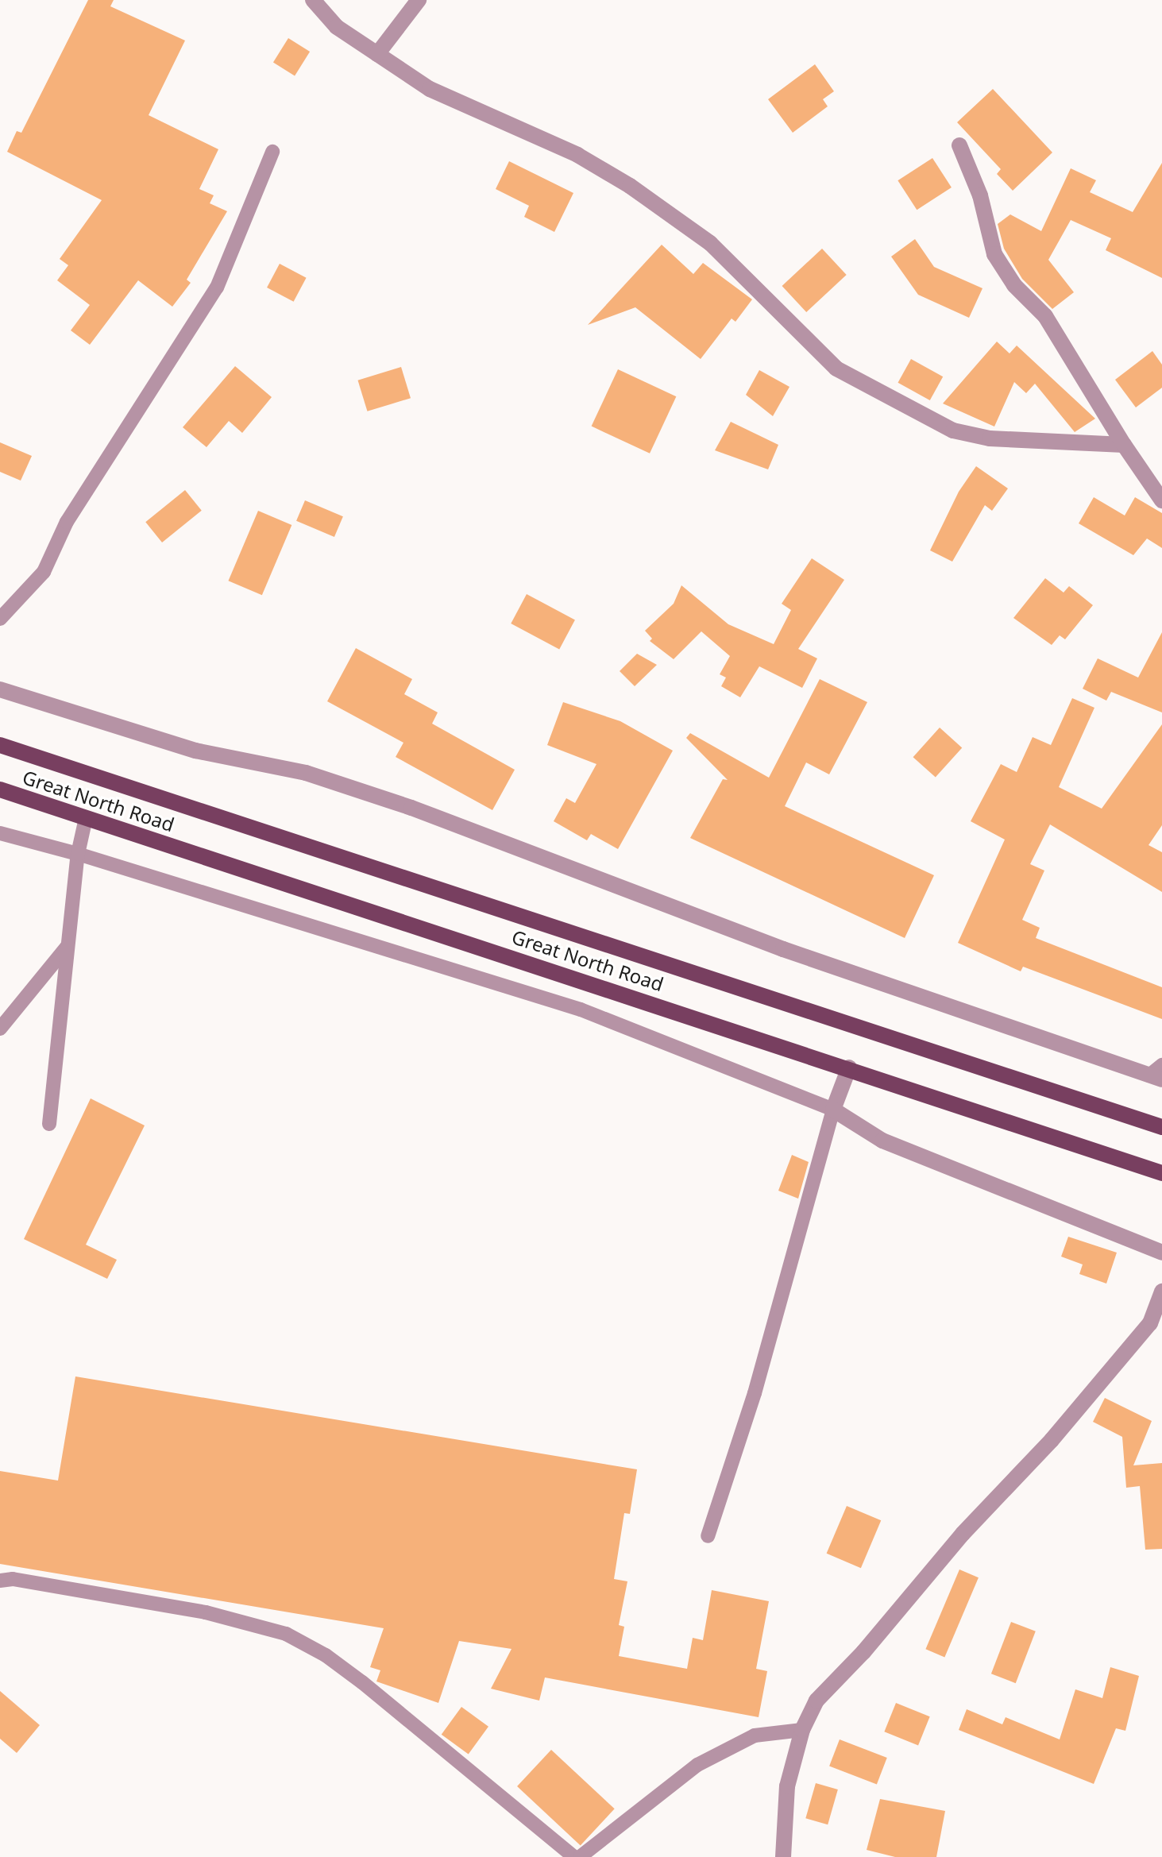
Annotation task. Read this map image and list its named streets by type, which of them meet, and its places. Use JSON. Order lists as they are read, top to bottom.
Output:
{
  "streets": {
    "main road": ["Great North Road"]
  }
}
